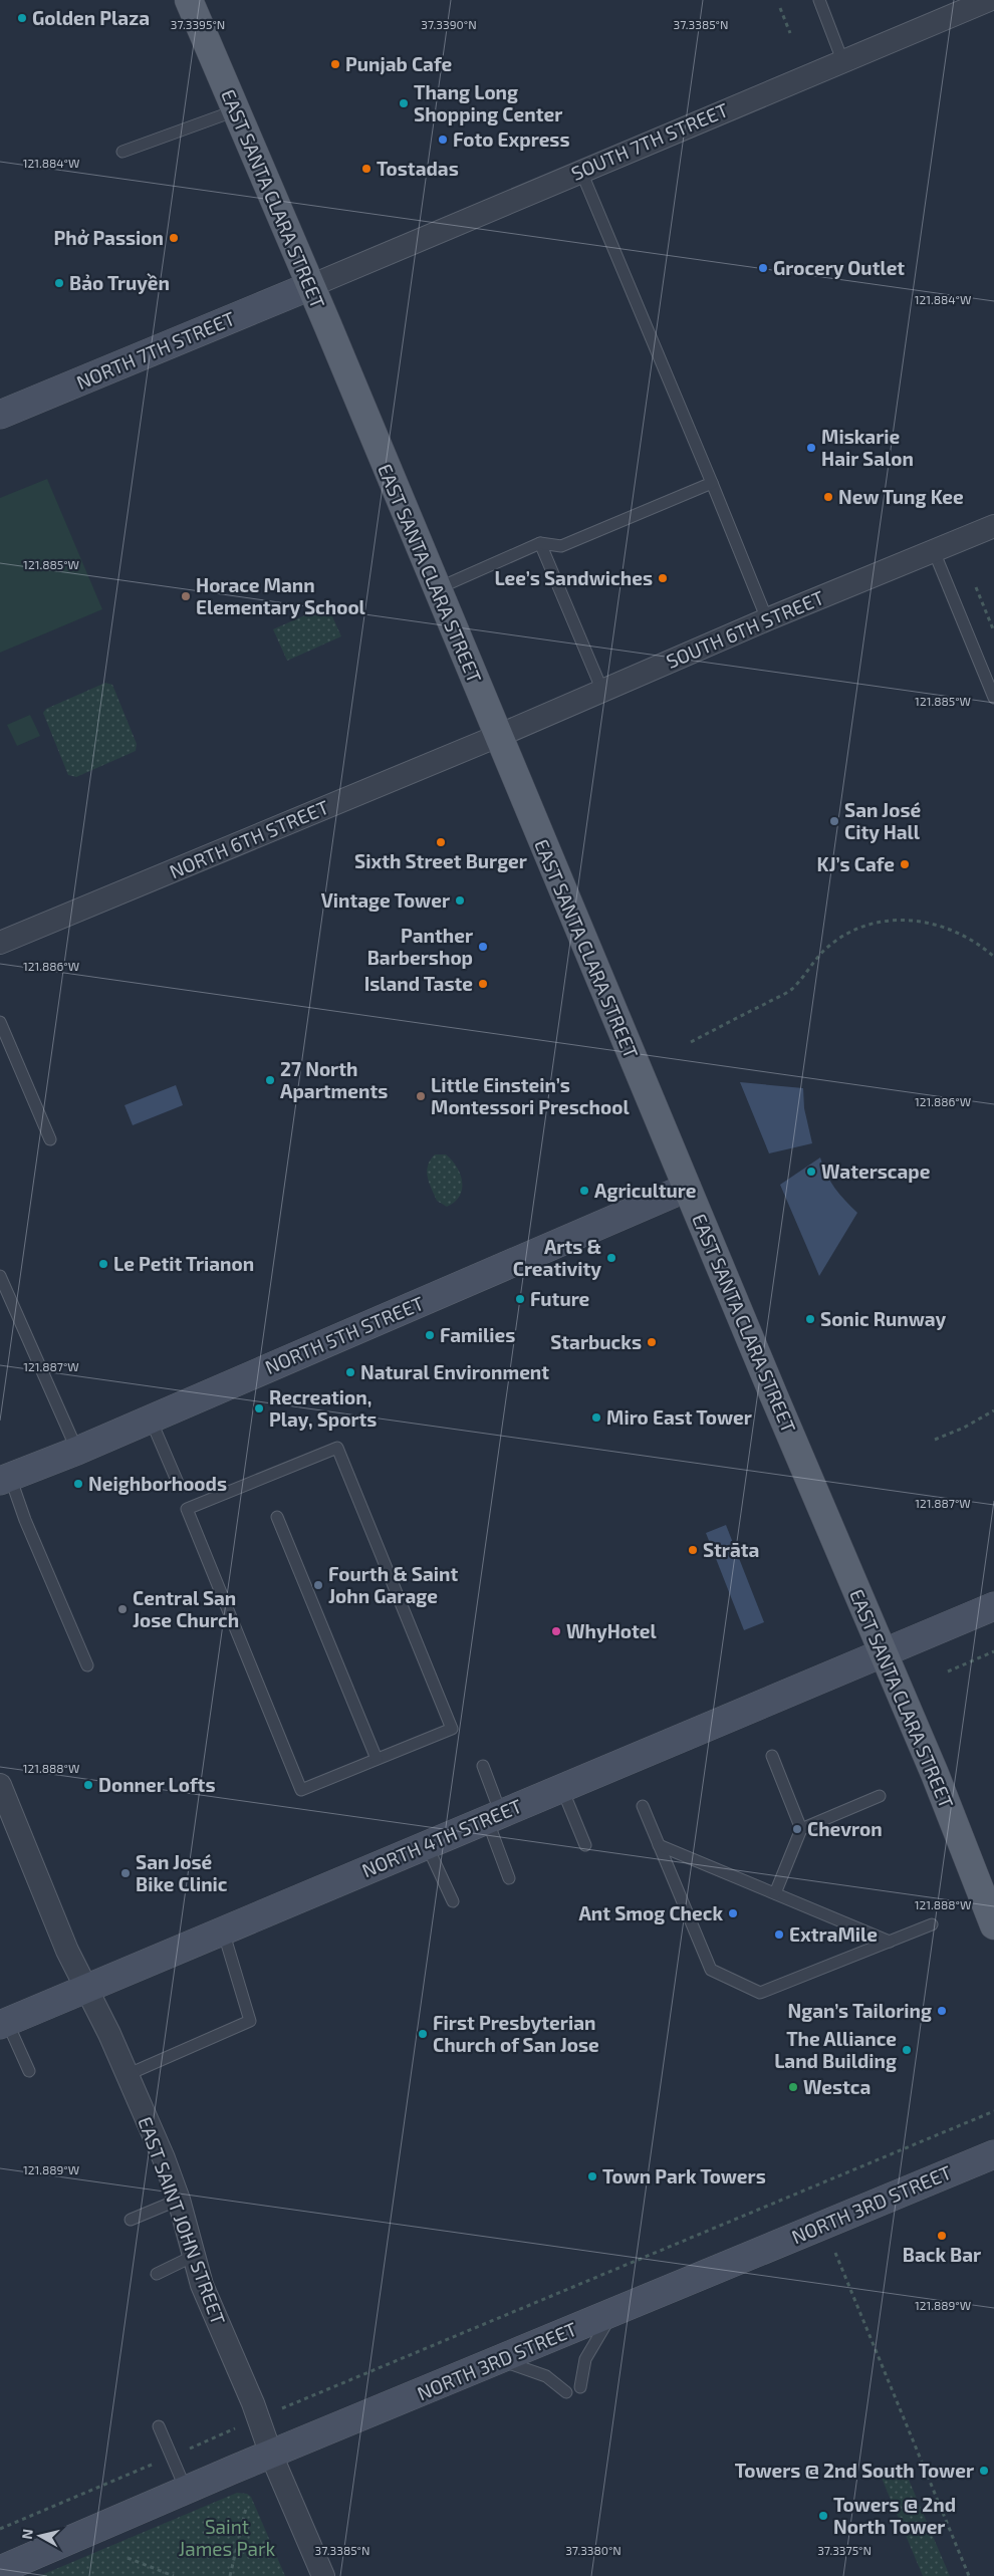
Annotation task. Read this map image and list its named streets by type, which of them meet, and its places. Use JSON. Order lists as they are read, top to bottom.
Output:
{
  "streets": {
    "main road": [
      "EAST SANTA CLARA STREET",
      "NORTH 7TH STREET",
      "NORTH 5TH STREET",
      "NORTH 4TH STREET",
      "NORTH 3RD STREET"
    ],
    "street": [
      "SOUTH 7TH STREET",
      "SOUTH 6TH STREET",
      "NORTH 6TH STREET",
      "EAST SAINT JOHN STREET"
    ]
  },
  "crossings": [
    ["SOUTH 7TH STREET", "EAST SANTA CLARA STREET"],
    ["SOUTH 7TH STREET", "NORTH 7TH STREET"],
    ["EAST SANTA CLARA STREET", "NORTH 7TH STREET"],
    ["EAST SANTA CLARA STREET", "SOUTH 6TH STREET"],
    ["EAST SANTA CLARA STREET", "NORTH 6TH STREET"],
    ["EAST SANTA CLARA STREET", "NORTH 5TH STREET"],
    ["EAST SANTA CLARA STREET", "NORTH 4TH STREET"],
    ["SOUTH 6TH STREET", "NORTH 6TH STREET"],
    ["NORTH 4TH STREET", "EAST SAINT JOHN STREET"],
    ["NORTH 3RD STREET", "EAST SAINT JOHN STREET"]
  ],
  "parks": ["Saint James Park"],
  "places": [
    "Golden Plaza",
    "Punjab Cafe",
    "Thang Long Shopping Center",
    "Foto Express",
    "Tostadas",
    "Phở Passion",
    "Grocery Outlet",
    "Bảo Truyền",
    "Miskarie Hair Salon",
    "New Tung Kee",
    "Lee’s Sandwiches",
    "Horace Mann Elementary School",
    "San José City Hall",
    "Sixth Street Burger",
    "KJ’s Cafe",
    "Vintage Tower",
    "Panther Barbershop",
    "Island Taste",
    "27 North Apartments",
    "Little Einstein’s Montessori Preschool",
    "Waterscape",
    "Agriculture",
    "Arts & Creativity",
    "Le Petit Trianon",
    "Future",
    "Sonic Runway",
    "Families",
    "Starbucks",
    "Natural Environment",
    "Recreation, Play, Sports",
    "Miro East Tower",
    "Neighborhoods",
    "Strāta",
    "Fourth & Saint John Garage",
    "Central San Jose Church",
    "WhyHotel",
    "Donner Lofts",
    "Chevron",
    "San José Bike Clinic",
    "Ant Smog Check",
    "ExtraMile",
    "Ngan’s Tailoring",
    "First Presbyterian Church of San Jose",
    "The Alliance Land Building",
    "Westca",
    "Town Park Towers",
    "Back Bar",
    "Towers @ 2nd South Tower",
    "Towers @ 2nd North Tower"
  ],
  "north": "left",
  "coordinates": [
    "37.3395°N",
    "37.3390°N",
    "37.3385°N",
    "121.884°W",
    "121.885°W",
    "121.886°W",
    "121.887°W",
    "121.888°W",
    "121.889°W",
    "37.3380°N",
    "37.3375°N"
  ]
}
